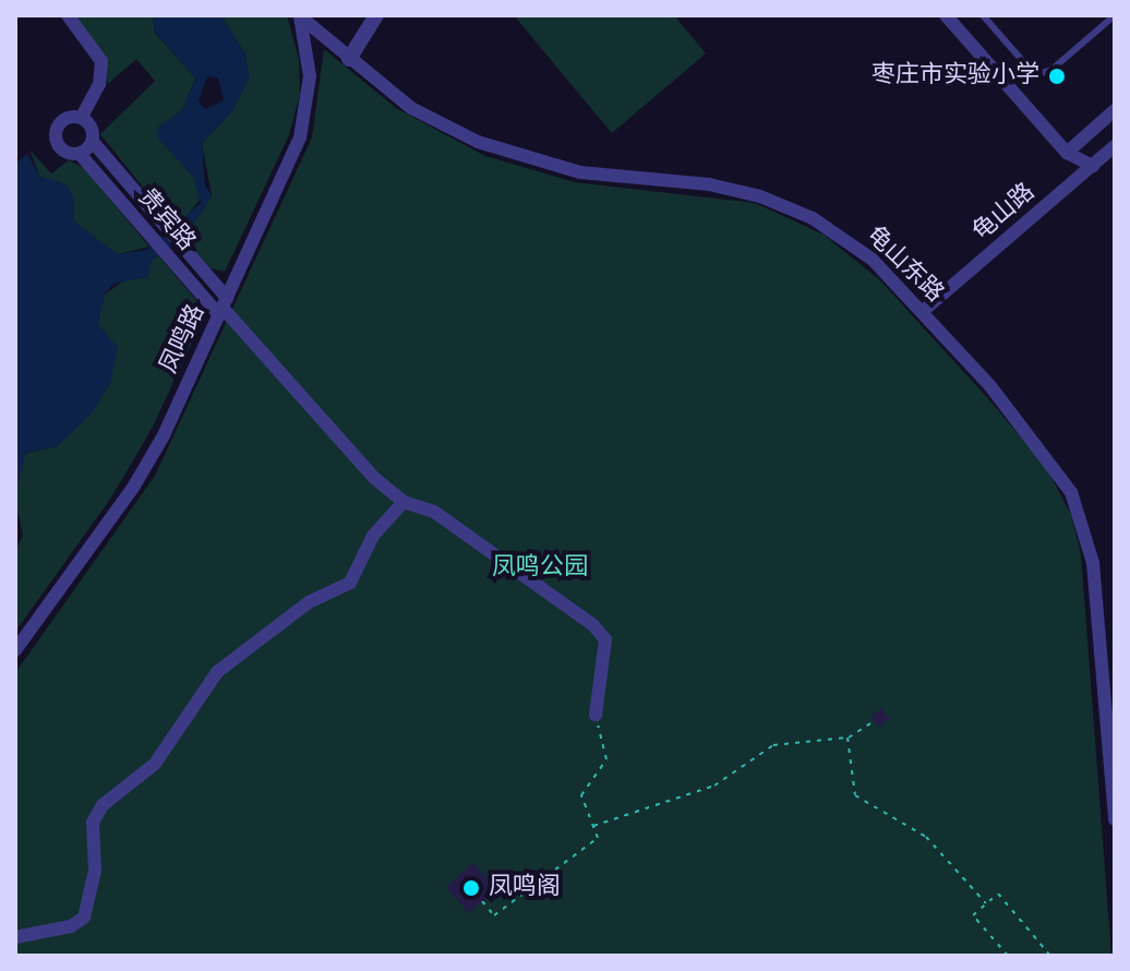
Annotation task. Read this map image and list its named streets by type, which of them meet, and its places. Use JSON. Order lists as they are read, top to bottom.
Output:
{
  "streets": {
    "street": [
      "龟山路",
      "贵宾路",
      "龟山东路",
      "凤鸣路"
    ]
  },
  "crossings": [
    ["龟山路", "龟山东路"],
    ["贵宾路", "凤鸣路"],
    ["龟山东路", "凤鸣路"]
  ],
  "parks": ["凤鸣公园"],
  "places": ["枣庄市实验小学", "凤鸣阁"]
}
